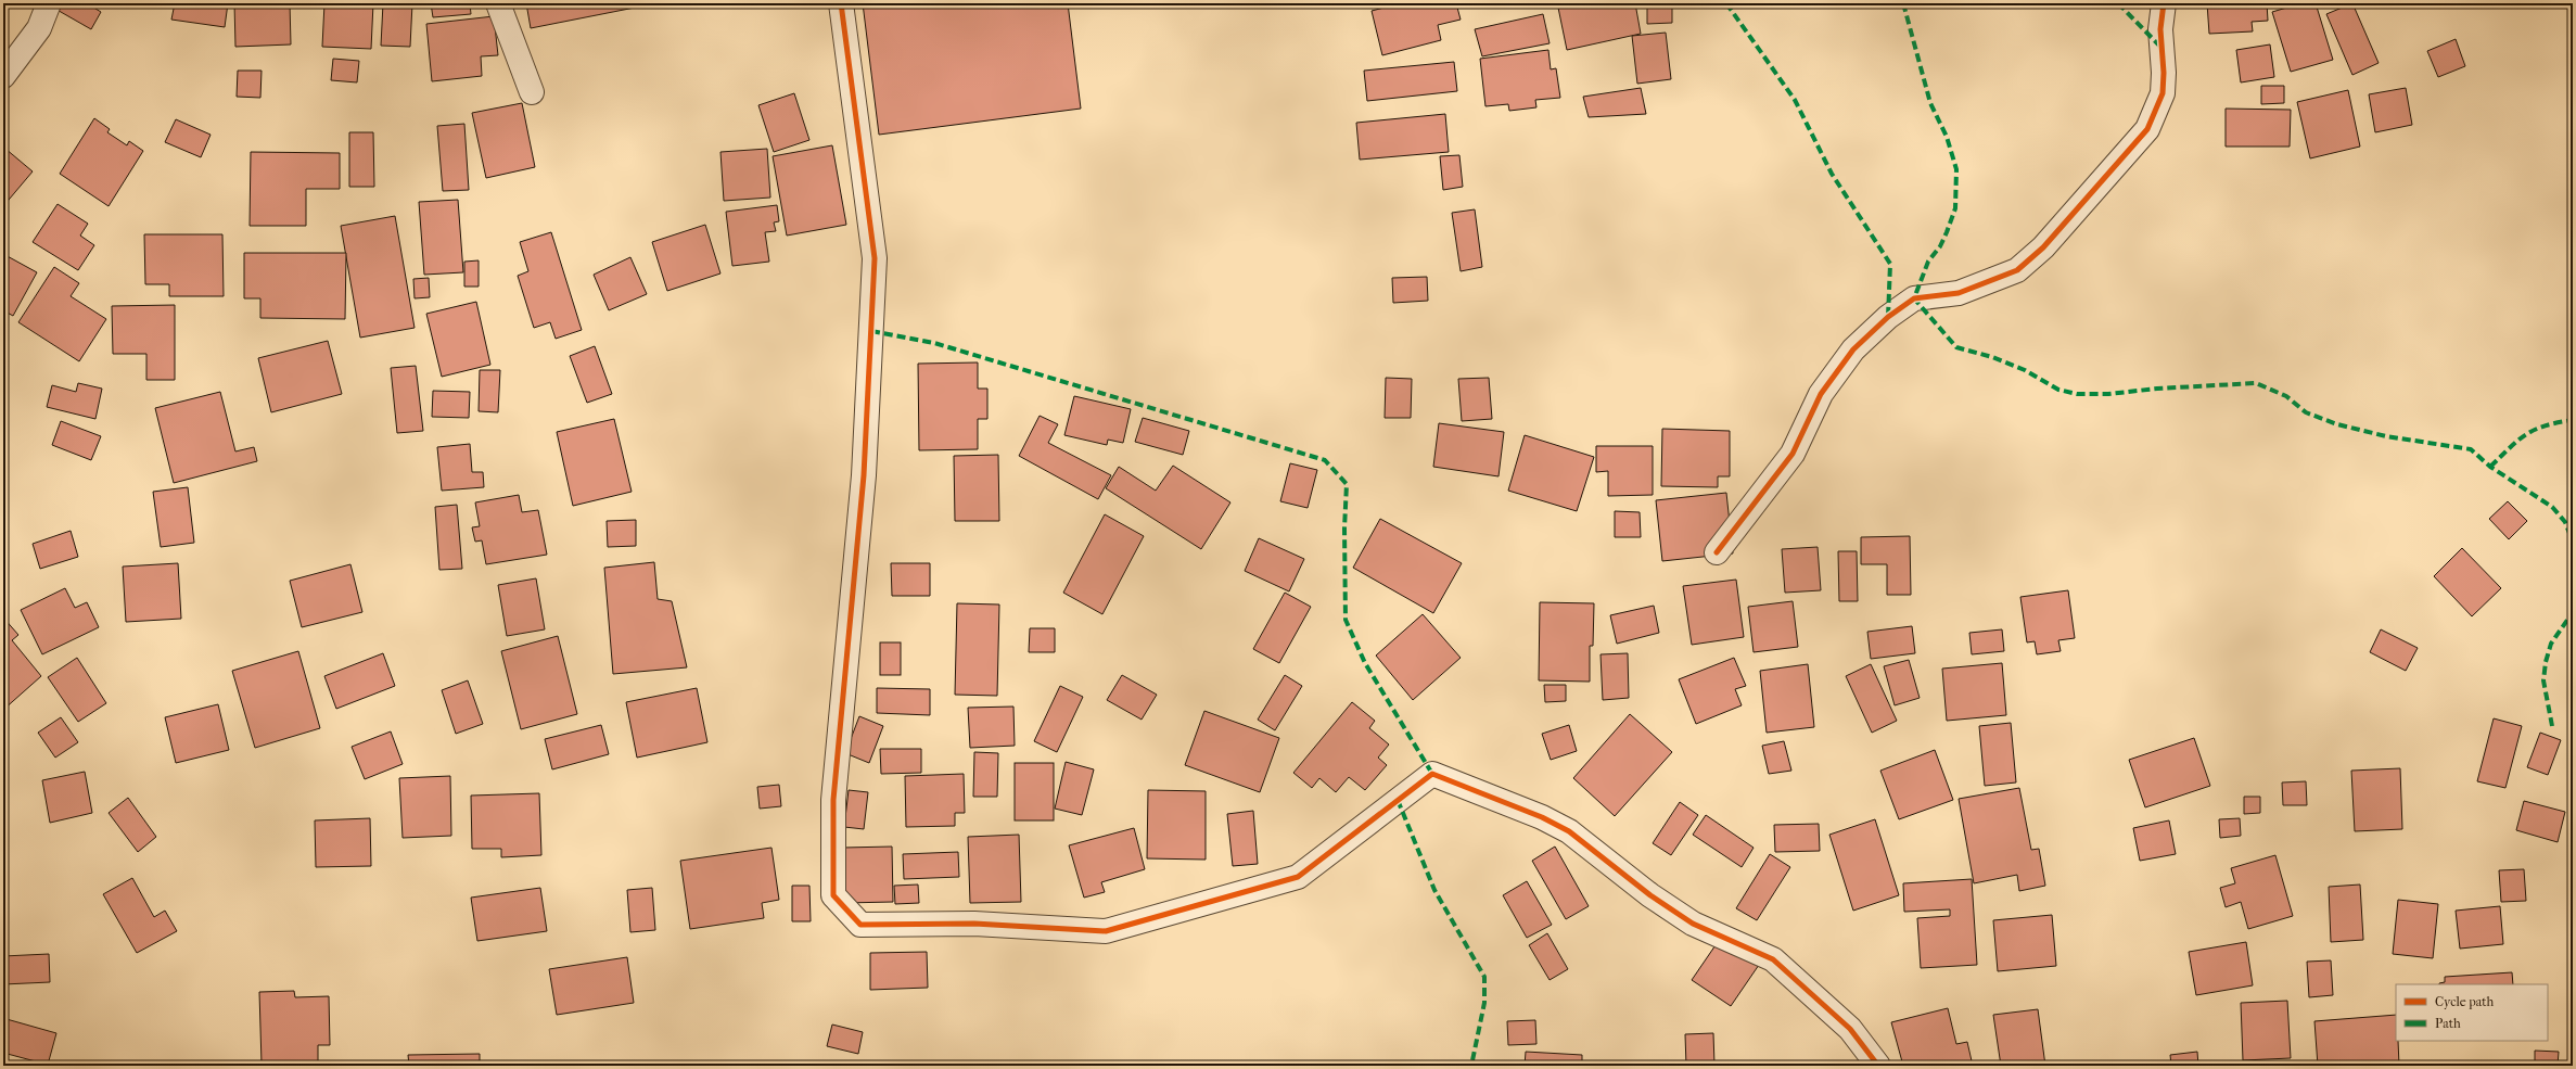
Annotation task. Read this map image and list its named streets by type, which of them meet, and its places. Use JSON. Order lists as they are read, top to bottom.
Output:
{
  "legend": ["Cycle path", "Path"]
}
